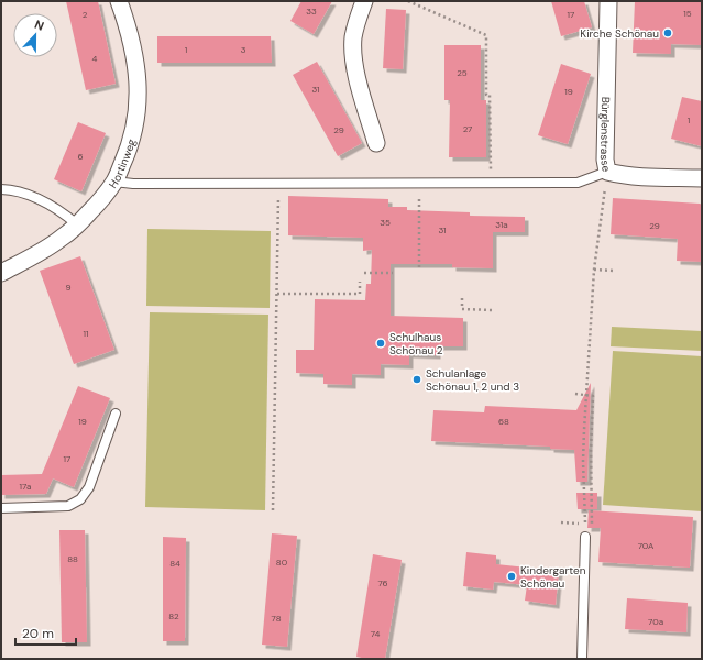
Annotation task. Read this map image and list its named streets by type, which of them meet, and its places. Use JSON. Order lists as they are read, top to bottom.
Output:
{
  "streets": {
    "street": ["Bürglenstrasse", "Hortinweg"]
  },
  "places": [
    "Kirche Schönau",
    "Schulhaus Schönau 2",
    "Schulanlage Schönau 1, 2 und 3",
    "Kindergarten Schönau"
  ],
  "house_numbers": [
    "33",
    "15",
    "2",
    "17",
    "1",
    "3",
    "4",
    "25",
    "31",
    "19",
    "1",
    "27",
    "29",
    "6",
    "35",
    "31a",
    "29",
    "31",
    "9",
    "11",
    "19",
    "68",
    "17",
    "17a",
    "70A",
    "88",
    "80",
    "84",
    "76",
    "82",
    "78",
    "70a",
    "74"
  ],
  "scale_bar": "20 m",
  "north": "top"
}
